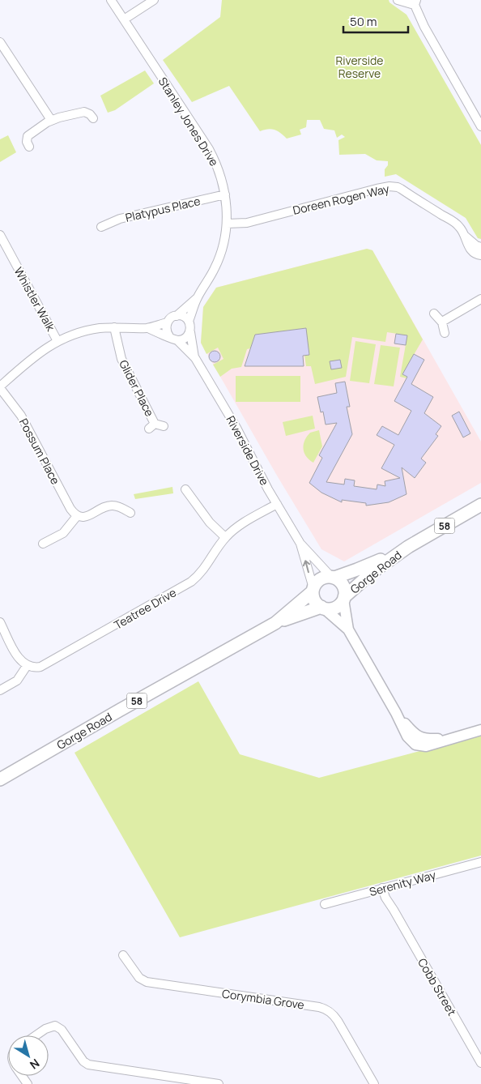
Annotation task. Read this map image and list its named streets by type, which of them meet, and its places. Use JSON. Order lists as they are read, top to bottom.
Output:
{
  "streets": {
    "main road": ["58", "Gorge Road"],
    "street": [
      "Stanley Jones Drive",
      "Doreen Rogen Way",
      "Platypus Place",
      "Whistler Walk",
      "Glider Place",
      "Riverside Drive",
      "Possum Place",
      "Teatree Drive",
      "Serenity Way",
      "Cobb Street",
      "Corymbia Grove"
    ]
  },
  "crossings": [
    ["Stanley Jones Drive", "Doreen Rogen Way"],
    ["Stanley Jones Drive", "Platypus Place"],
    ["Stanley Jones Drive", "Riverside Drive"],
    ["Riverside Drive", "58"],
    ["Riverside Drive", "Gorge Road"],
    ["Riverside Drive", "Teatree Drive"],
    ["58", "Gorge Road"],
    ["Serenity Way", "Cobb Street"]
  ],
  "parks": ["Riverside Reserve"],
  "scale_bar": "50 m",
  "north": "bottom right"
}
